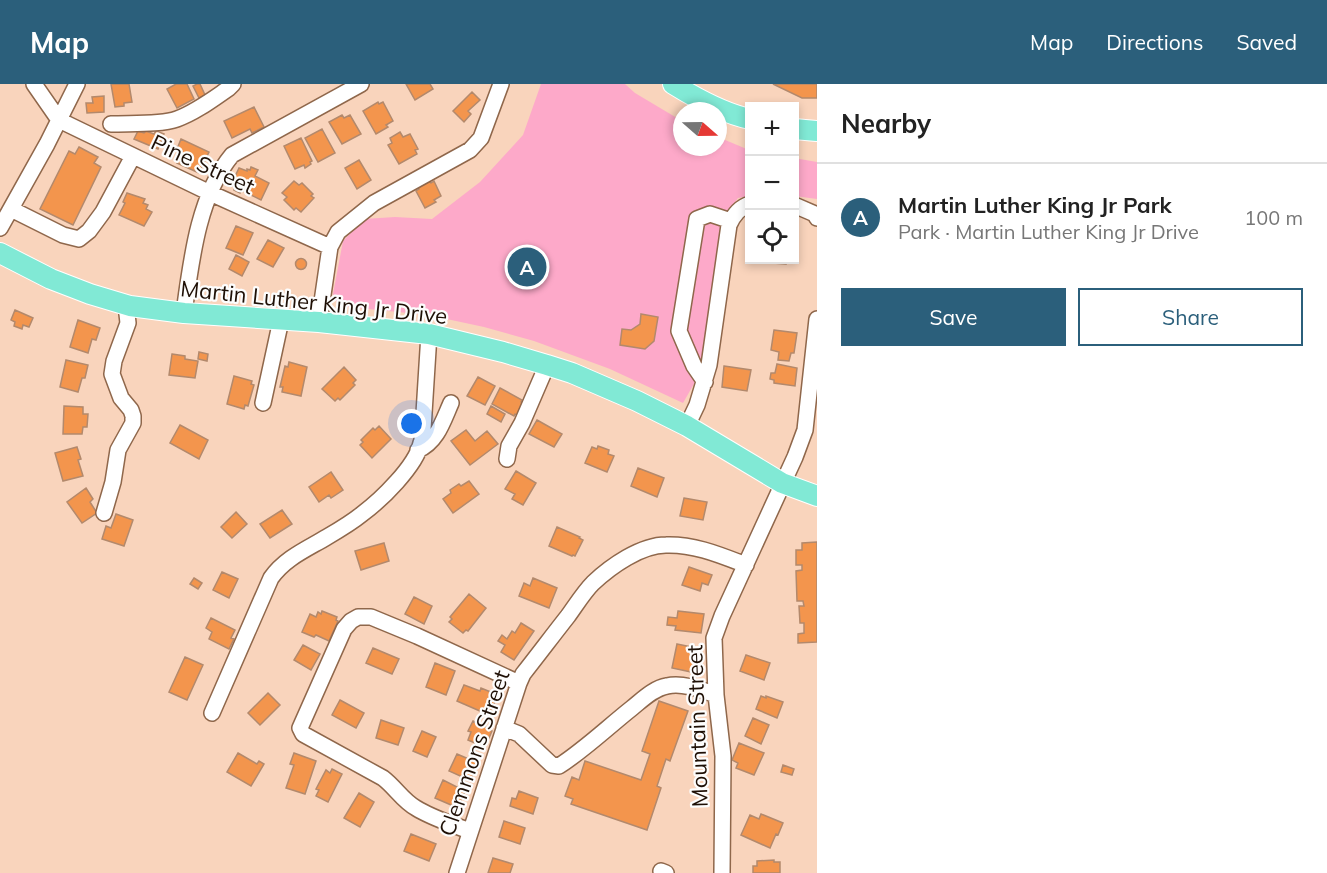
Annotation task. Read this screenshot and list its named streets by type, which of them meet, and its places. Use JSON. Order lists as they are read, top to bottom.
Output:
{
  "streets": {
    "main road": ["Martin Luther King Jr Drive"],
    "street": ["Pine Street", "Mountain Street", "Clemmons Street"]
  },
  "crossings": [
    ["Martin Luther King Jr Drive", "Mountain Street"],
    ["Mountain Street", "Clemmons Street"]
  ],
  "north": "right",
  "page": {
    "header": "Map",
    "nav": ["Map", "Directions", "Saved"],
    "heading": "Nearby",
    "map_buttons": ["+", "−"],
    "list": [
      {
        "mark": "A",
        "name": "Martin Luther King Jr Park",
        "note": "Park · Martin Luther King Jr Drive",
        "value": "100 m"
      }
    ],
    "pins": "A",
    "buttons": ["Save", "Share"]
  }
}
